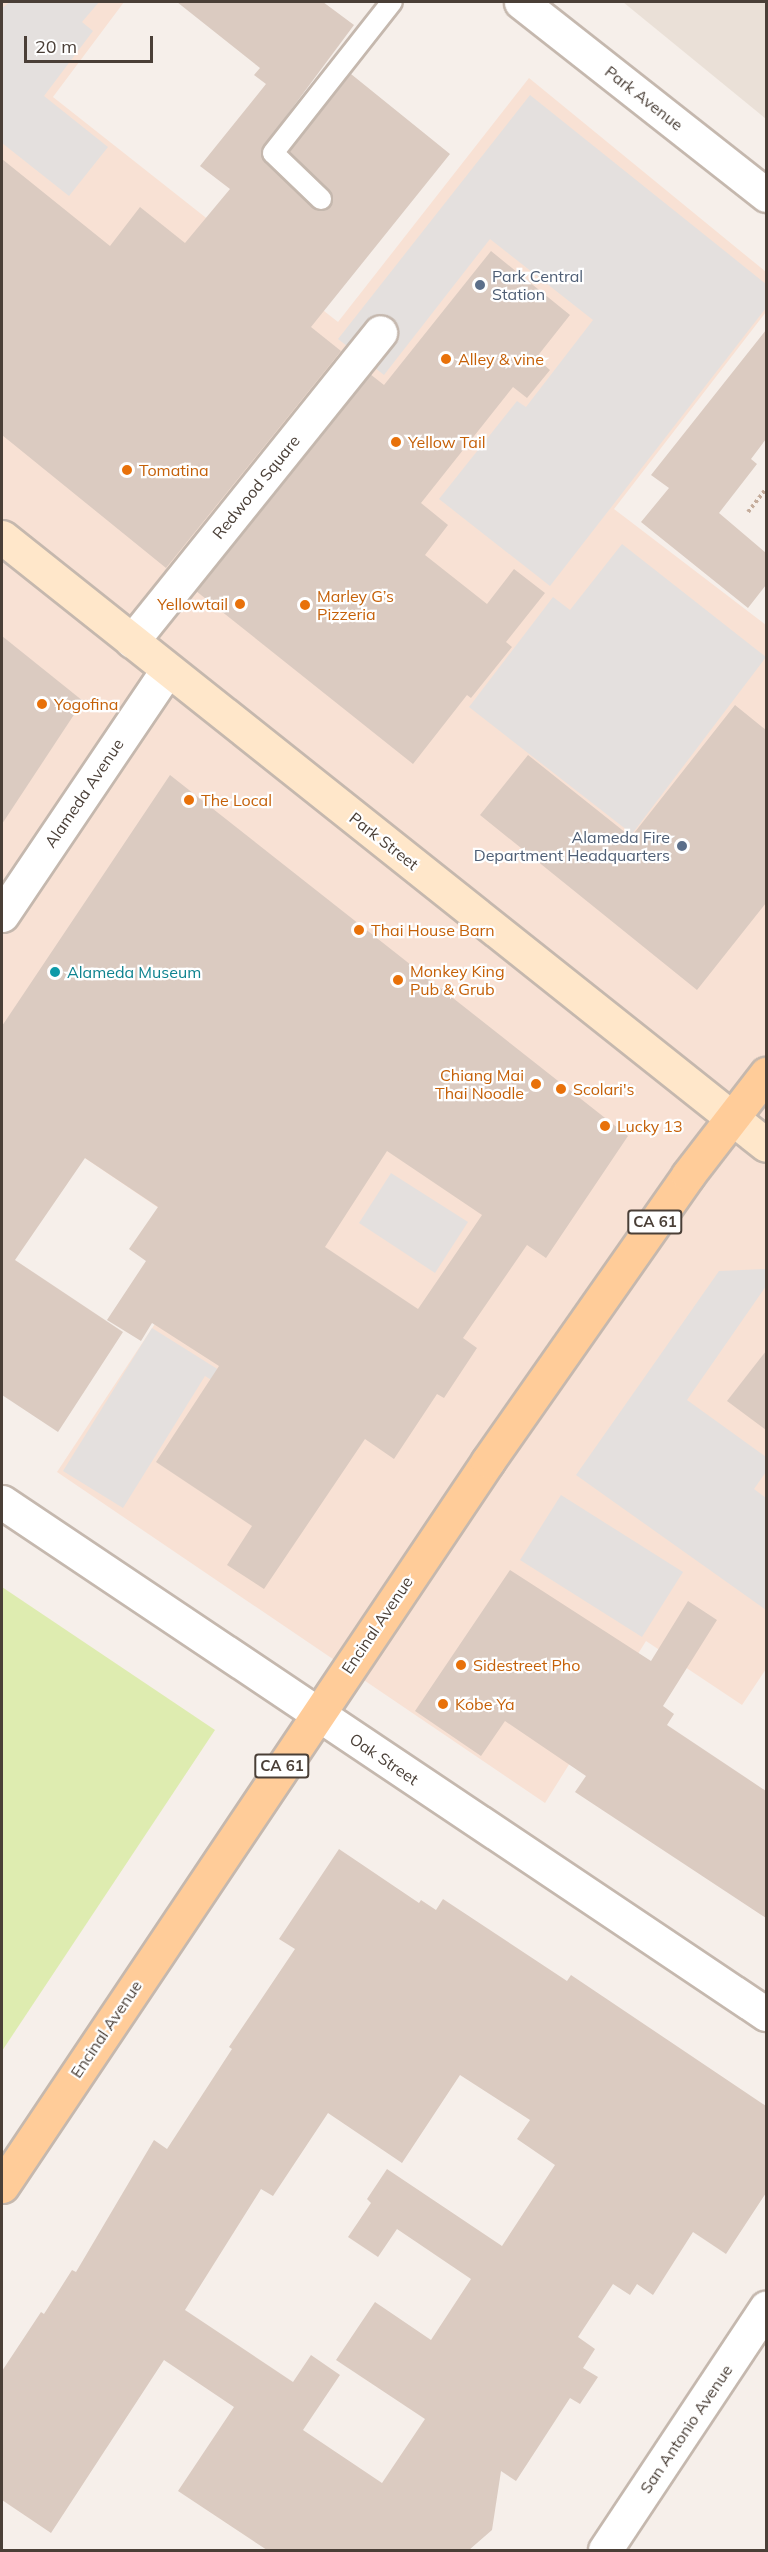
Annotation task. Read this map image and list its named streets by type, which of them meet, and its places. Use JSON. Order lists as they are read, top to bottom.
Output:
{
  "streets": {
    "main road": ["Park Street", "CA 61", "Encinal Avenue"],
    "street": [
      "Park Avenue",
      "Redwood Square",
      "Alameda Avenue",
      "Oak Street",
      "San Antonio Avenue"
    ]
  },
  "crossings": [
    ["Redwood Square", "Park Street"],
    ["Alameda Avenue", "Park Street"],
    ["Park Street", "Encinal Avenue"],
    ["Encinal Avenue", "Oak Street"]
  ],
  "places": [
    "Park Central Station",
    "Alley & vine",
    "Yellow Tail",
    "Tomatina",
    "Yellowtail",
    "Marley G’s Pizzeria",
    "Yogofina",
    "The Local",
    "Alameda Fire Department Headquarters",
    "Thai House Barn",
    "Alameda Museum",
    "Monkey King Pub & Grub",
    "Chiang Mai Thai Noodle",
    "Scolari's",
    "Lucky 13",
    "Sidestreet Pho",
    "Kobe Ya"
  ],
  "scale_bar": "20 m"
}
